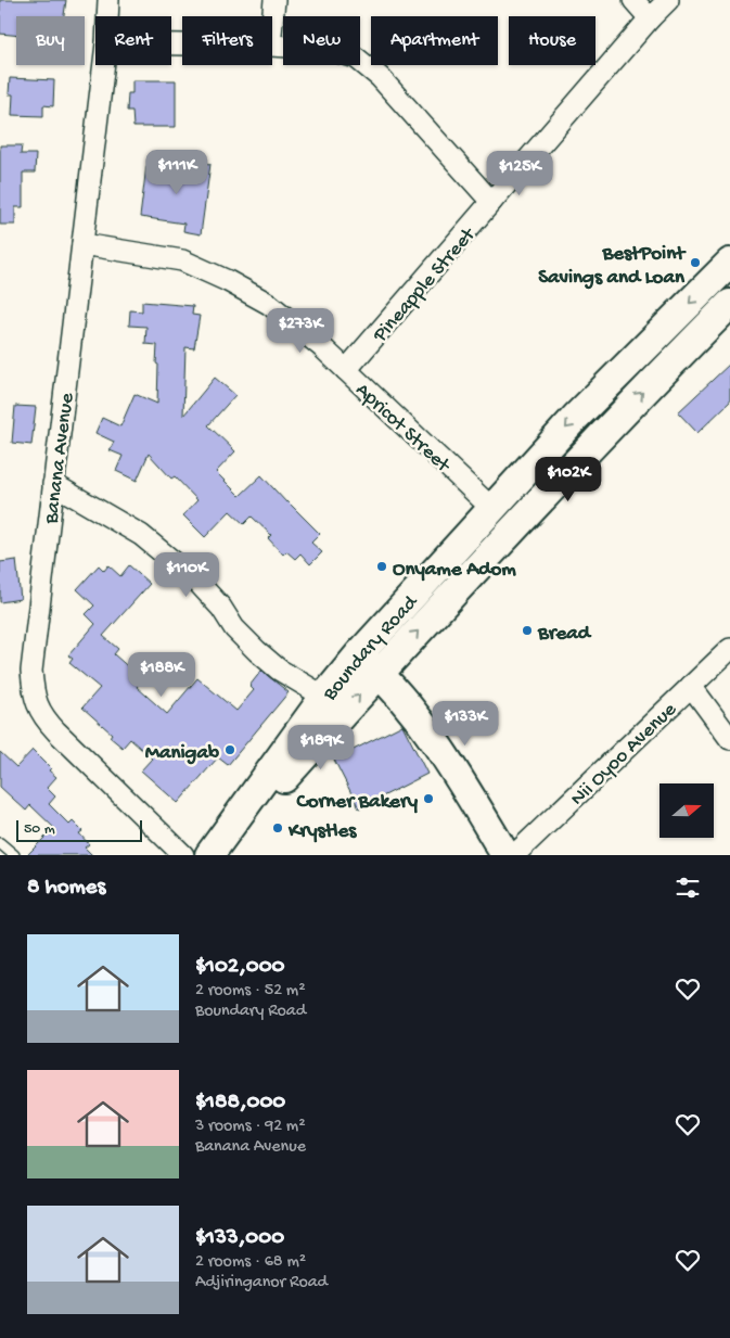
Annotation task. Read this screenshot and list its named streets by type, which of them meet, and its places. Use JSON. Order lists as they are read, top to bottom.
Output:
{
  "streets": {
    "main road": ["Boundary Road"],
    "street": [
      "Pineapple Street",
      "Apricot Street",
      "Banana Avenue",
      "Nii Oyoo Avenue"
    ]
  },
  "crossings": [
    ["Pineapple Street", "Apricot Street"],
    ["Apricot Street", "Banana Avenue"],
    ["Apricot Street", "Boundary Road"]
  ],
  "places": [
    "BestPoint Savings and Loan",
    "Onyame Adom",
    "Bread",
    "Manigab",
    "Corner Bakery",
    "Krystles"
  ],
  "scale_bar": "50 m",
  "north": "right",
  "page": {
    "chip": [
      "Buy",
      "Rent",
      "Filters",
      "New",
      "Apartment",
      "House"
    ],
    "price": [
      "$111K",
      "$125K",
      "$273K",
      "$102K",
      "$110K",
      "$188K",
      "$133K",
      "$189K"
    ],
    "scale": "50 m",
    "heading": "8 homes",
    "list": [
      {
        "name": "$102,000",
        "note": "2 rooms · 52 m² · Boundary Road"
      },
      {
        "name": "$188,000",
        "note": "3 rooms · 92 m² · Banana Avenue"
      },
      {
        "name": "$133,000",
        "note": "2 rooms · 68 m² · Adjiringanor Road"
      }
    ]
  }
}
